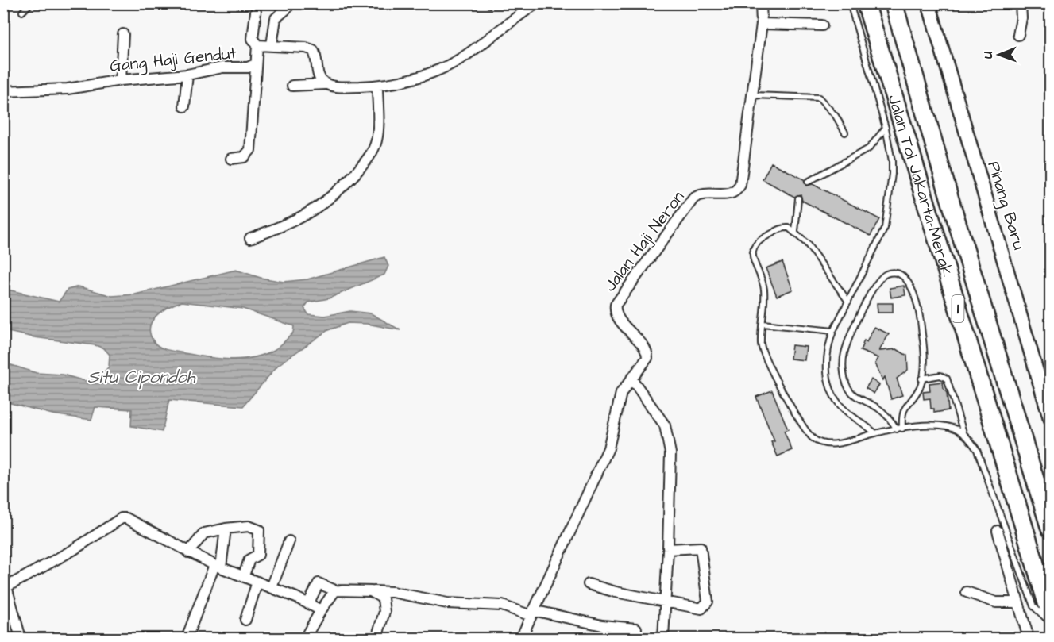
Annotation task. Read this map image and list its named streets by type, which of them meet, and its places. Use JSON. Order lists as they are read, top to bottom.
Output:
{
  "streets": {
    "highway": ["Jalan Tol Jakarta–Merak", "1"],
    "main road": ["Pinang Baru"],
    "street": ["Gang Haji Gendut", "Jalan Haji Neron"]
  },
  "water": ["Situ Cipondoh"],
  "north": "left"
}
